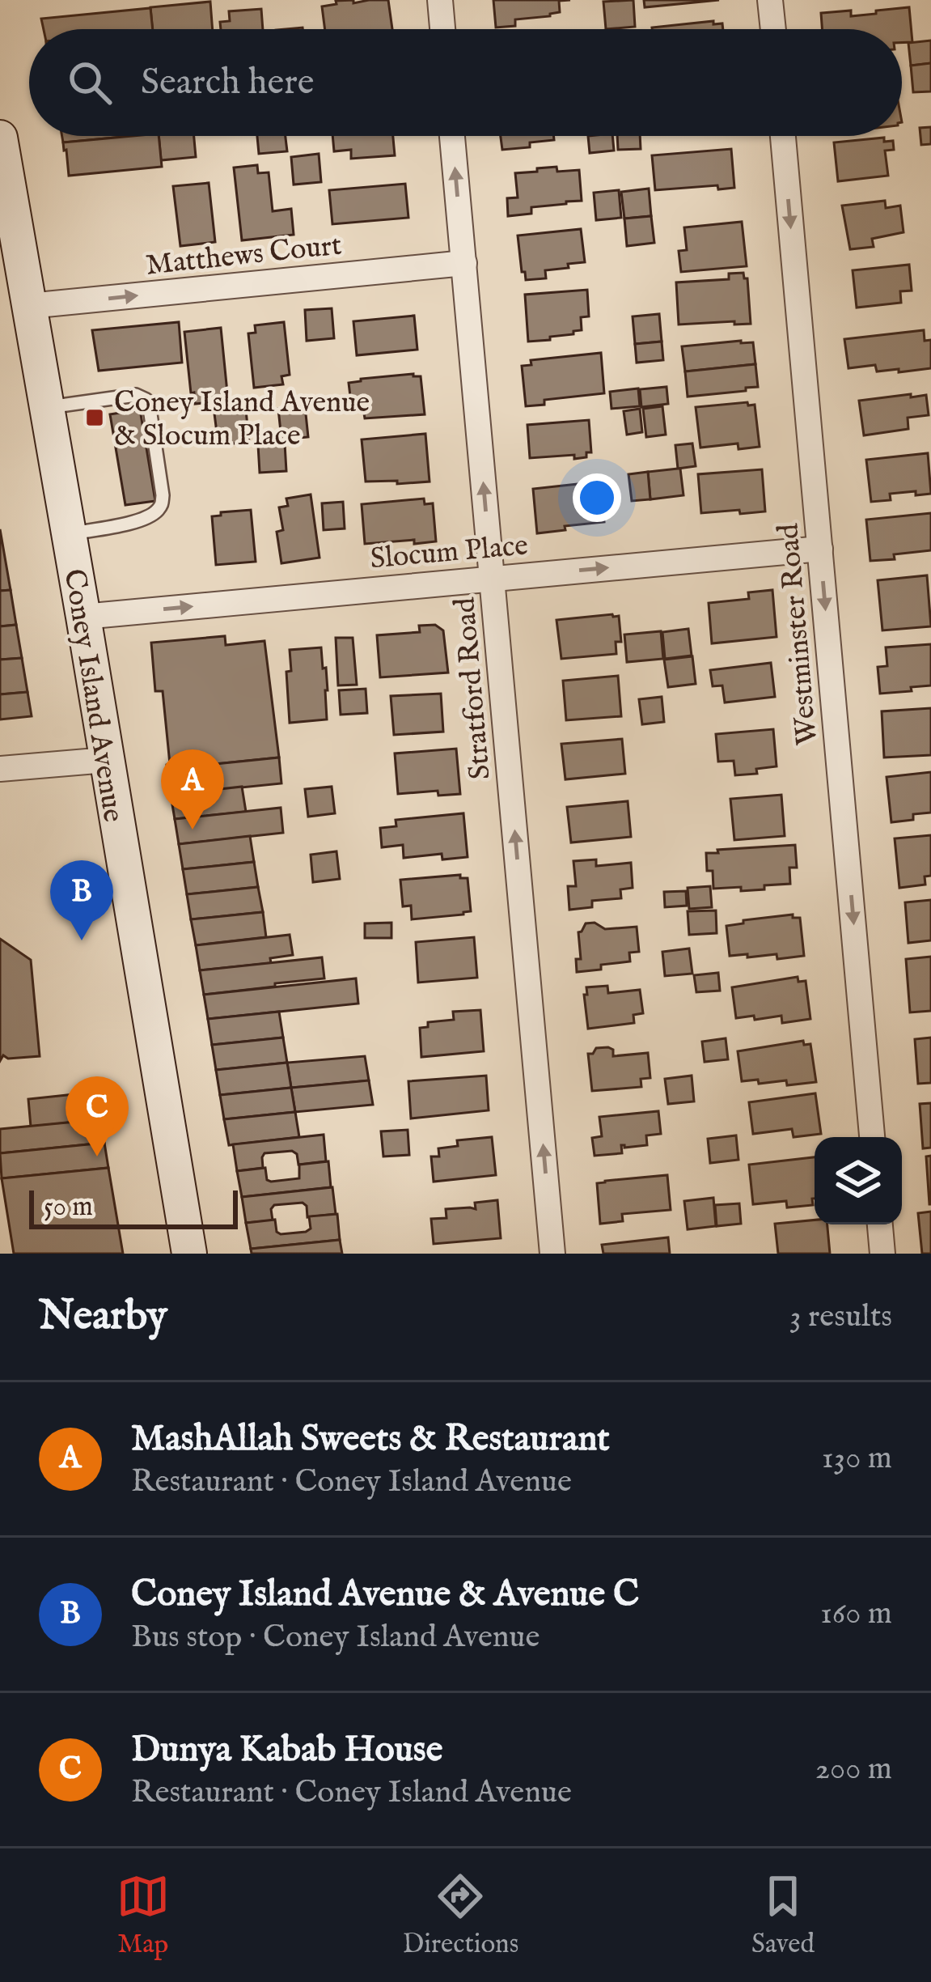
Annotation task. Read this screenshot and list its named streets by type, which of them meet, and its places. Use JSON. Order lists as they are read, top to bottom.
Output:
{
  "streets": {
    "main road": ["Coney Island Avenue"],
    "street": [
      "Matthews Court",
      "Slocum Place",
      "Westminster Road",
      "Stratford Road"
    ]
  },
  "crossings": [
    ["Matthews Court", "Stratford Road"],
    ["Matthews Court", "Coney Island Avenue"],
    ["Slocum Place", "Westminster Road"],
    ["Slocum Place", "Stratford Road"],
    ["Slocum Place", "Coney Island Avenue"]
  ],
  "one_way": [
    "Matthews Court",
    "Slocum Place",
    "Westminster Road",
    "Stratford Road"
  ],
  "places": {
    "transit": ["Coney Island Avenue & Slocum Place"]
  },
  "scale_bar": "50 m",
  "page": {
    "search": "Search here",
    "pins": ["A", "B", "C"],
    "scale": "50 m",
    "heading": ["Nearby", "3 results"],
    "list": [
      {
        "mark": "A",
        "name": "MashAllah Sweets & Restaurant",
        "note": "Restaurant · Coney Island Avenue",
        "value": "130 m"
      },
      {
        "mark": "B",
        "name": "Coney Island Avenue & Avenue C",
        "note": "Bus stop · Coney Island Avenue",
        "value": "160 m"
      },
      {
        "mark": "C",
        "name": "Dunya Kabab House",
        "note": "Restaurant · Coney Island Avenue",
        "value": "200 m"
      }
    ],
    "nav": ["Map", "Directions", "Saved"]
  }
}
